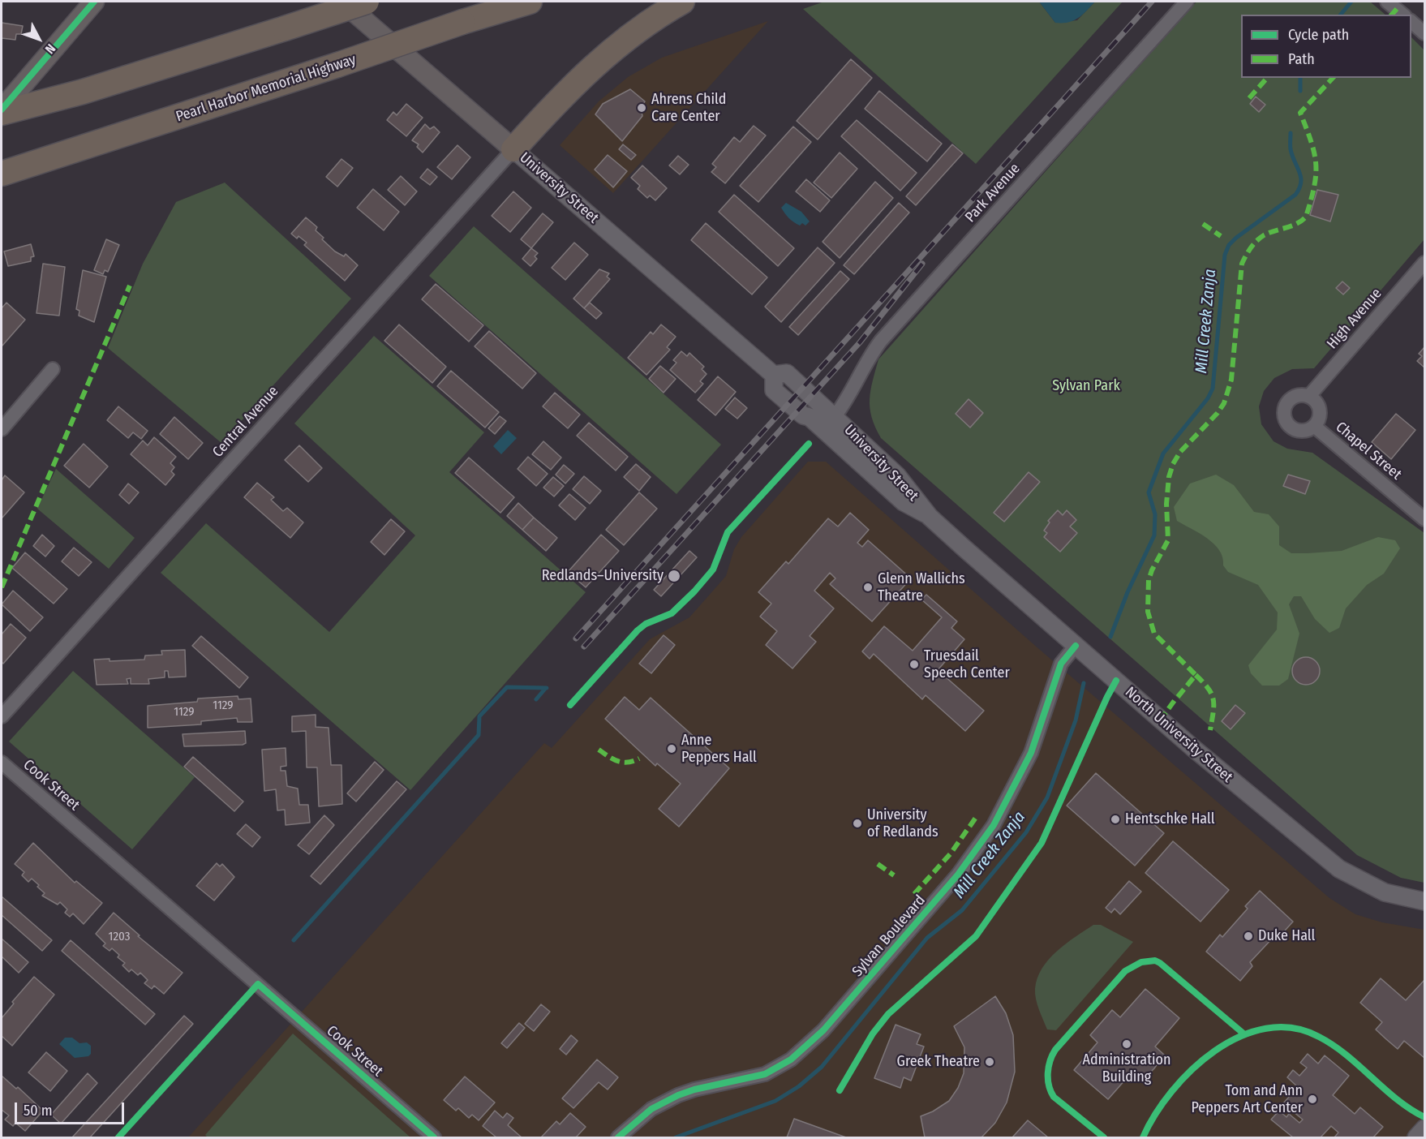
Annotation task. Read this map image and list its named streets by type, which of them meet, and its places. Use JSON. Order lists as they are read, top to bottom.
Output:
{
  "streets": {
    "highway": ["Pearl Harbor Memorial Highway"],
    "main road": ["University Street"],
    "street": [
      "Park Avenue",
      "High Avenue",
      "Central Avenue",
      "Chapel Street",
      "North University Street",
      "Cook Street",
      "Sylvan Boulevard"
    ]
  },
  "crossings": [
    ["University Street", "Park Avenue"],
    ["University Street", "Central Avenue"],
    ["University Street", "North University Street"],
    ["High Avenue", "Chapel Street"],
    ["North University Street", "Sylvan Boulevard"]
  ],
  "water": ["Mill Creek Zanja"],
  "parks": ["Sylvan Park"],
  "places": [
    "Ahrens Child Care Center",
    "Redlands–University",
    "Glenn Wallichs Theatre",
    "Truesdail Speech Center",
    "Anne Peppers Hall",
    "Hentschke Hall",
    "University of Redlands",
    "Duke Hall",
    "Administration Building",
    "Greek Theatre",
    "Tom and Ann Peppers Art Center"
  ],
  "house_numbers": ["1129", "1129", "1203"],
  "legend": ["Cycle path", "Path"],
  "scale_bar": "50 m",
  "north": "bottom right"
}
